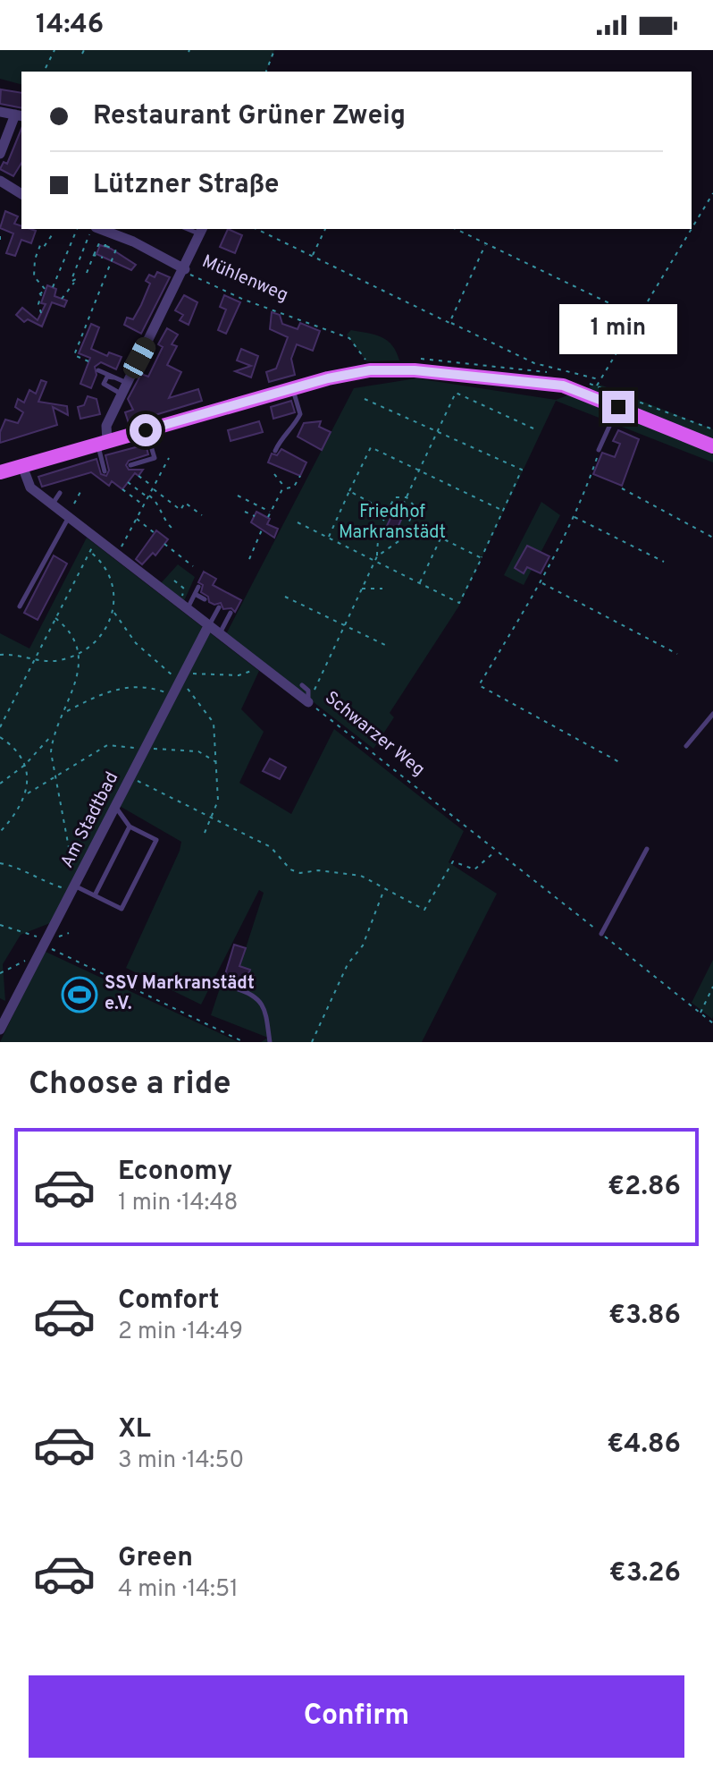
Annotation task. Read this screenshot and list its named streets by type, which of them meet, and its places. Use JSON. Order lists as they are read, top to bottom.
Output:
{
  "streets": {
    "street": ["Mühlenweg", "Schwarzer Weg", "Am Stadtbad"]
  },
  "crossings": [
    ["Schwarzer Weg", "Am Stadtbad"]
  ],
  "parks": ["Friedhof Markranstädt"],
  "places": {
    "sports": ["SSV Markranstädt e.V."]
  },
  "page": {
    "status": "14:46",
    "banner": ["Restaurant Grüner Zweig", "Lützner Straße"],
    "bubble": "1 min",
    "heading": "Choose a ride",
    "list": [
      {
        "name": "Economy",
        "note": "1 min · 14:48",
        "value": "€2.86"
      },
      {
        "name": "Comfort",
        "note": "2 min · 14:49",
        "value": "€3.86"
      },
      {
        "name": "XL",
        "note": "3 min · 14:50",
        "value": "€4.86"
      },
      {
        "name": "Green",
        "note": "4 min · 14:51",
        "value": "€3.26"
      }
    ],
    "buttons": "Confirm"
  }
}
